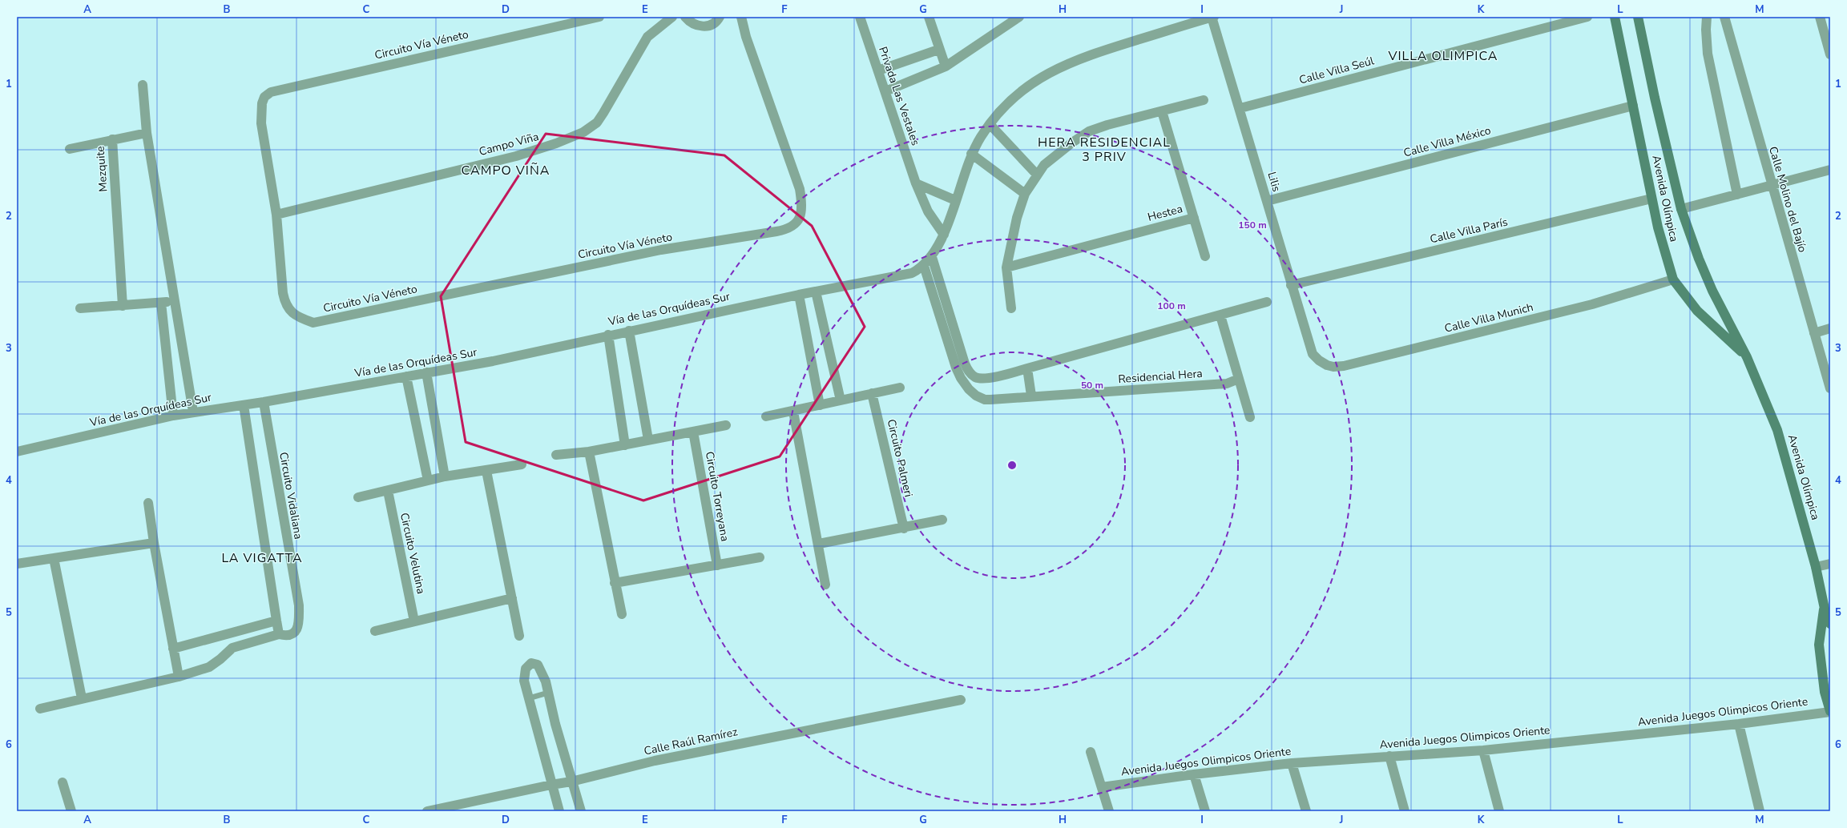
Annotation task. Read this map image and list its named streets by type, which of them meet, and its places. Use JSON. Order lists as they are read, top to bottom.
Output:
{
  "streets": {
    "street": [
      "Circuito Vía Véneto",
      "Calle Villa Seúl",
      "Privada Las Vestales",
      "Calle Villa México",
      "Campo Viña",
      "Mezquite",
      "Lilis",
      "Avenida Olímpica",
      "Calle Molino del Bajío",
      "Hestea",
      "Calle Villa París",
      "Vía de las Orquídeas Sur",
      "Calle Villa Munich",
      "Residencial Hera",
      "Circuito Palmeri",
      "Circuito Vidaliana",
      "Circuito Torreyana",
      "Circuito Velutina",
      "Avenida Juegos Olimpicos Oriente",
      "Calle Raúl Ramírez"
    ]
  },
  "crossings": [
    ["Circuito Vía Véneto", "Campo Viña"],
    ["Calle Villa Seúl", "Lilis"],
    ["Privada Las Vestales", "Vía de las Orquídeas Sur"],
    ["Calle Villa México", "Lilis"],
    ["Calle Villa México", "Avenida Olímpica"],
    ["Lilis", "Calle Villa París"],
    ["Lilis", "Vía de las Orquídeas Sur"],
    ["Lilis", "Calle Villa Munich"],
    ["Avenida Olímpica", "Calle Villa París"],
    ["Avenida Olímpica", "Calle Villa Munich"],
    ["Avenida Olímpica", "Avenida Juegos Olimpicos Oriente"],
    ["Vía de las Orquídeas Sur", "Residencial Hera"],
    ["Vía de las Orquídeas Sur", "Circuito Vidaliana"]
  ],
  "districts": [
    "VILLA OLIMPICA",
    "HERA RESIDENCIAL 3 PRIV",
    "CAMPO VIÑA",
    "LA VIGATTA"
  ],
  "grid": {
    "columns": [
      "A",
      "B",
      "C",
      "D",
      "E",
      "F",
      "G",
      "H",
      "I",
      "J",
      "K",
      "L",
      "M"
    ],
    "rows": [
      "1",
      "2",
      "3",
      "4",
      "5",
      "6"
    ]
  },
  "rings": ["150 m", "100 m", "50 m"]
}
